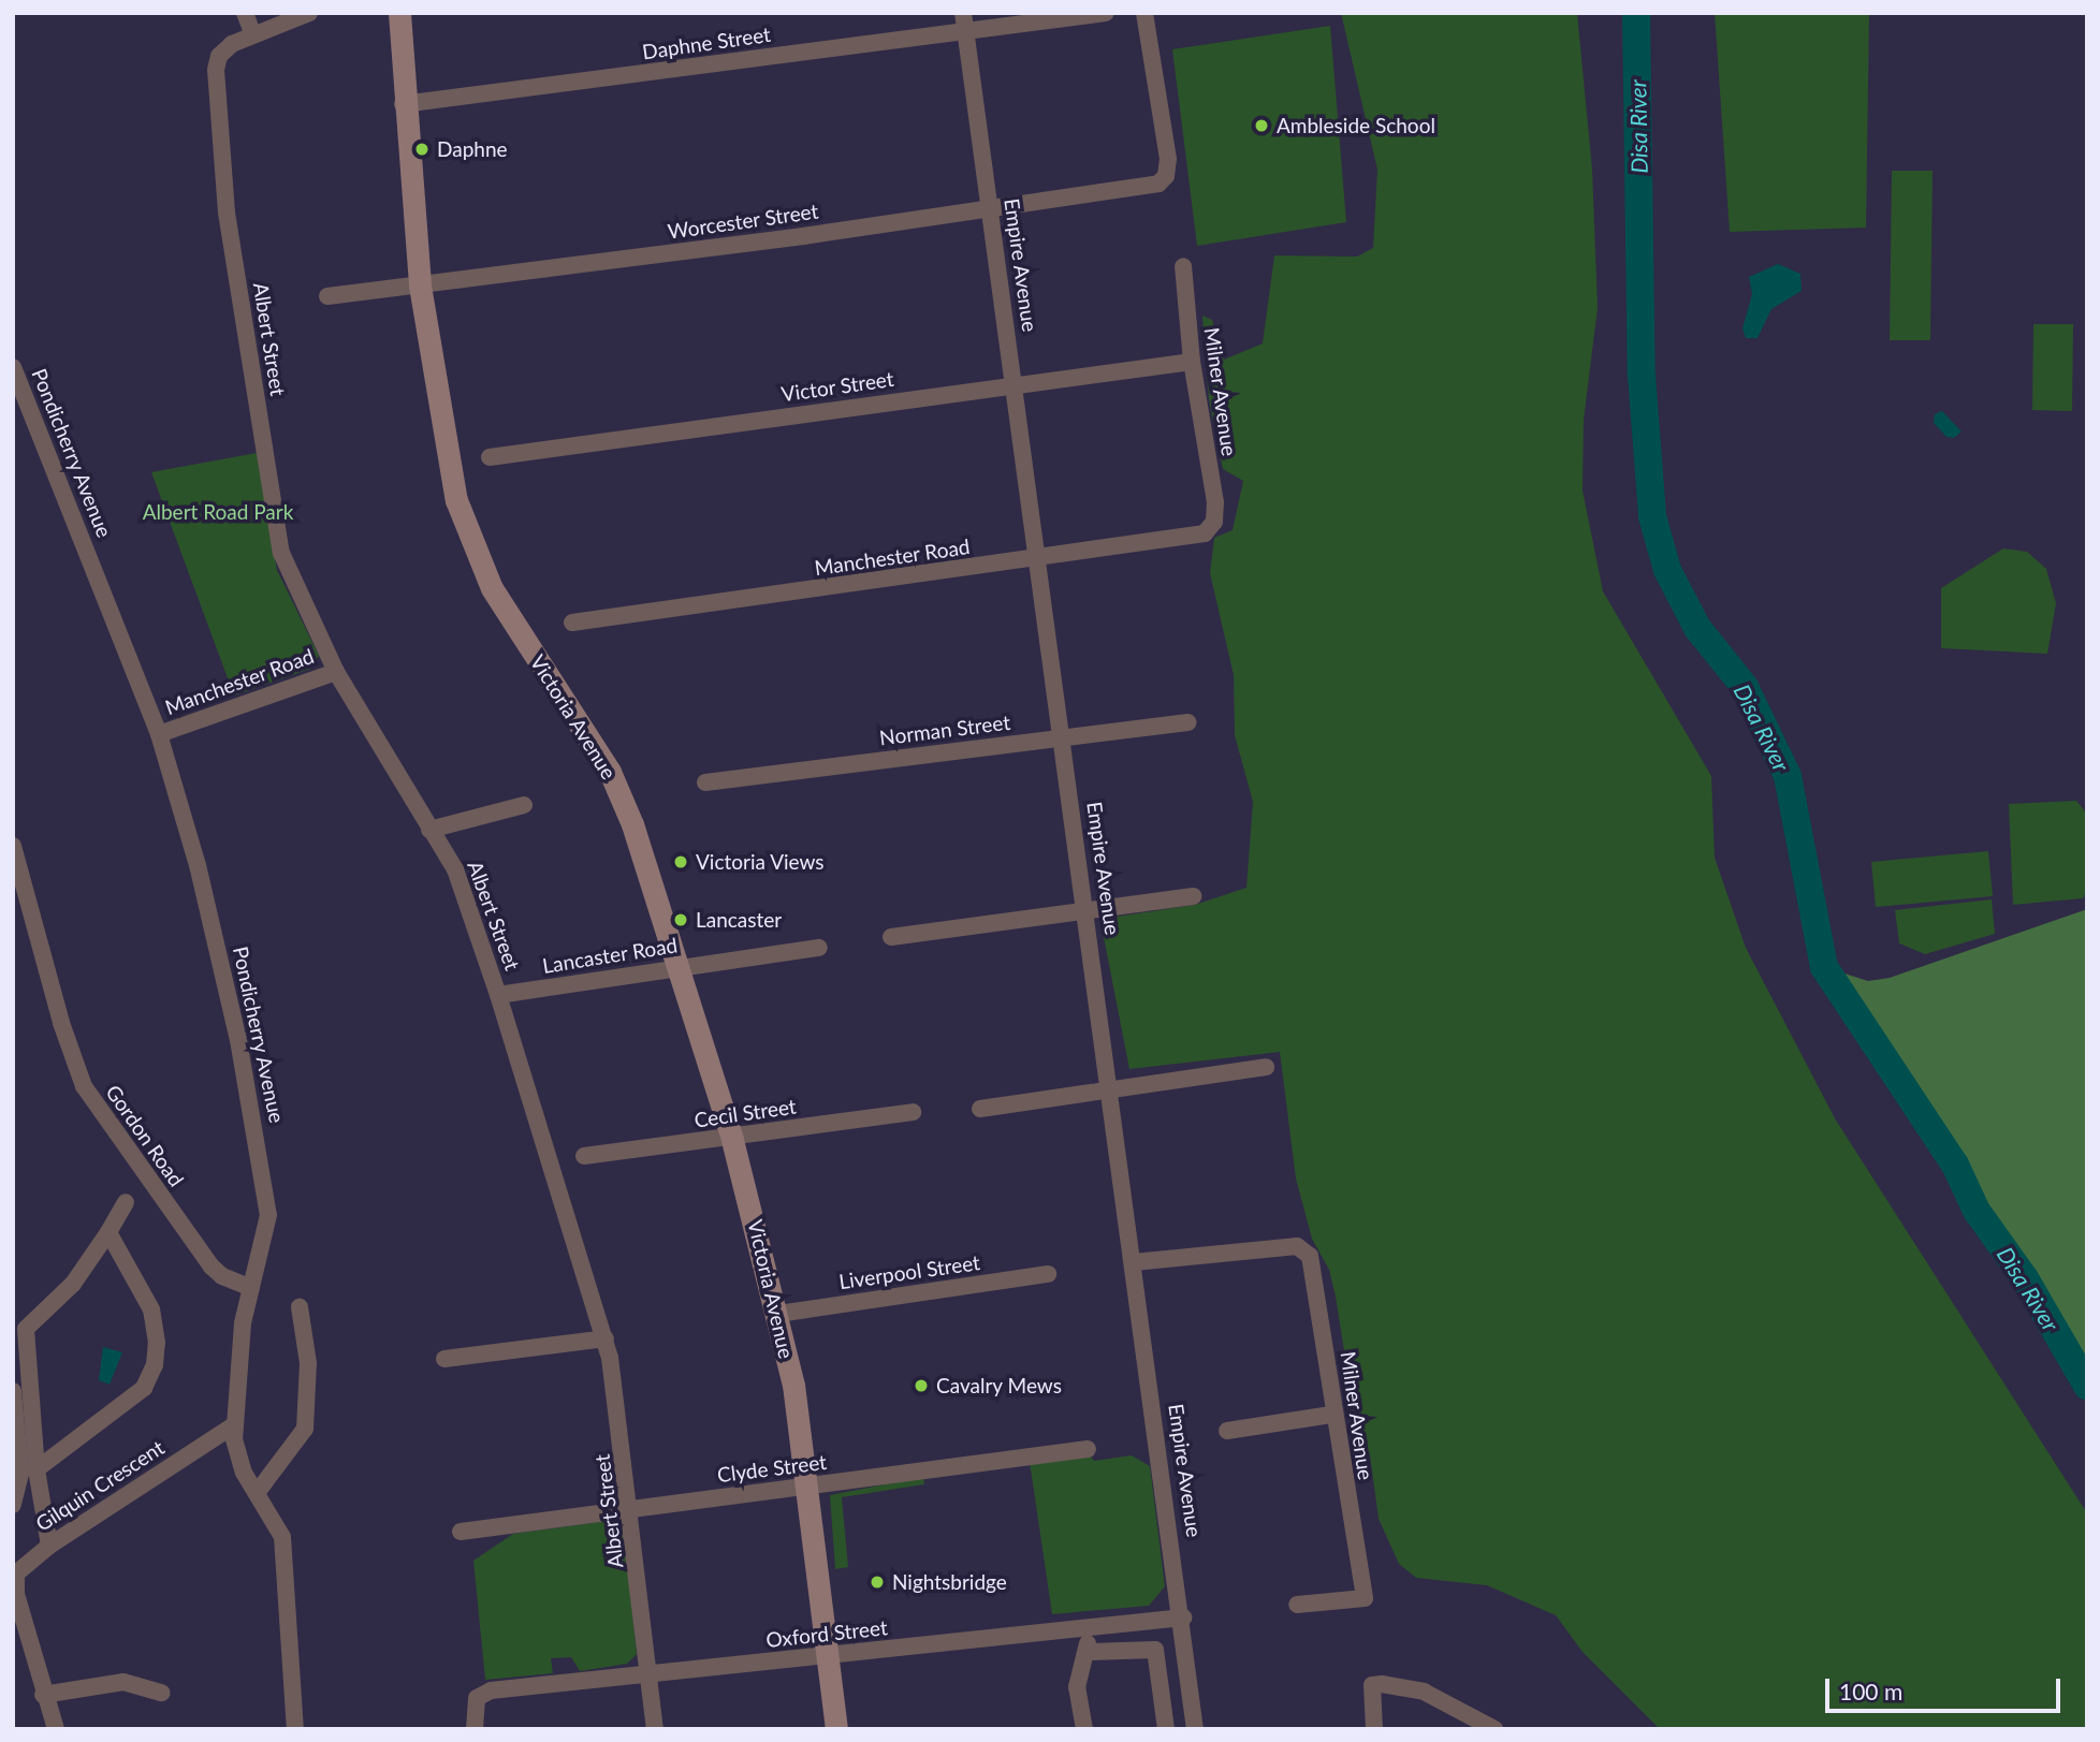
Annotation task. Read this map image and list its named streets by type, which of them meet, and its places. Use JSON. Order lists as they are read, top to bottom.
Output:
{
  "streets": {
    "street": [
      "Daphne Street",
      "Worcester Street",
      "Empire Avenue",
      "Albert Street",
      "Victor Street",
      "Milner Avenue",
      "Pondicherry Avenue",
      "Manchester Road",
      "Victoria Avenue",
      "Norman Street",
      "Lancaster Road",
      "Cecil Street",
      "Gordon Road",
      "Liverpool Street",
      "Clyde Street",
      "Gilquin Crescent",
      "Oxford Street"
    ]
  },
  "crossings": [
    ["Daphne Street", "Empire Avenue"],
    ["Daphne Street", "Victoria Avenue"],
    ["Worcester Street", "Empire Avenue"],
    ["Worcester Street", "Victoria Avenue"],
    ["Empire Avenue", "Victor Street"],
    ["Empire Avenue", "Milner Avenue"],
    ["Empire Avenue", "Manchester Road"],
    ["Empire Avenue", "Norman Street"],
    ["Empire Avenue", "Oxford Street"],
    ["Albert Street", "Manchester Road"],
    ["Albert Street", "Lancaster Road"],
    ["Albert Street", "Clyde Street"],
    ["Albert Street", "Oxford Street"],
    ["Victor Street", "Milner Avenue"],
    ["Milner Avenue", "Manchester Road"],
    ["Pondicherry Avenue", "Manchester Road"],
    ["Pondicherry Avenue", "Gordon Road"],
    ["Pondicherry Avenue", "Gilquin Crescent"],
    ["Victoria Avenue", "Lancaster Road"],
    ["Victoria Avenue", "Cecil Street"],
    ["Victoria Avenue", "Liverpool Street"],
    ["Victoria Avenue", "Clyde Street"],
    ["Victoria Avenue", "Oxford Street"]
  ],
  "water": ["Disa River"],
  "parks": ["Albert Road Park"],
  "places": [
    "Ambleside School",
    "Daphne",
    "Victoria Views",
    "Lancaster",
    "Cavalry Mews",
    "Nightsbridge"
  ],
  "scale_bar": "100 m"
}
